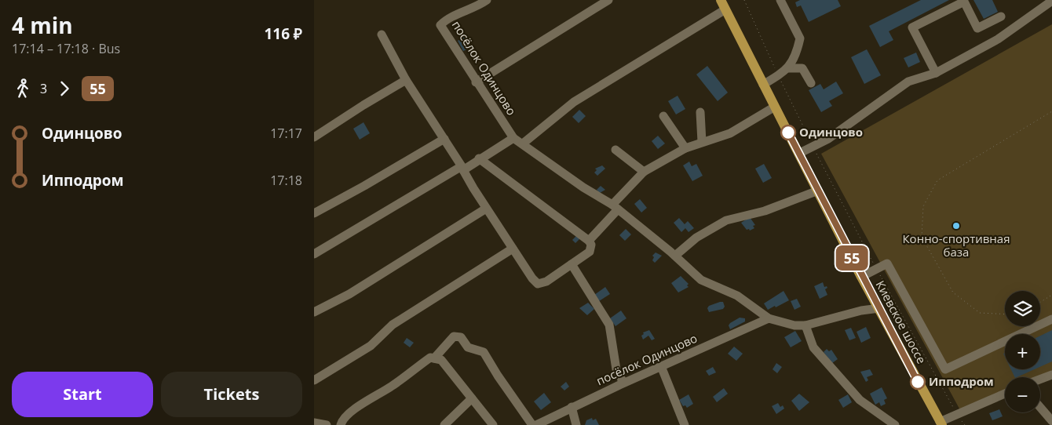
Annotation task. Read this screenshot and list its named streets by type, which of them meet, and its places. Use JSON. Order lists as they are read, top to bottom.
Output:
{
  "streets": {
    "main road": ["Киевское шоссе"],
    "street": ["посёлок Одинцово"]
  },
  "crossings": [
    ["посёлок Одинцово", "Киевское шоссе"]
  ],
  "places": ["Одинцово", "Конно-спортивная база", "Ипподром"],
  "lines": ["bus line 55"],
  "page": {
    "heading": ["4 min", "17:14 – 17:18 · Bus", "116 ₽"],
    "on_map": "55",
    "legs": ["3", "55"],
    "list": [
      {
        "name": "Одинцово",
        "value": "17:17"
      },
      {
        "name": "Ипподром",
        "value": "17:18"
      }
    ],
    "map_buttons": ["+", "−"],
    "buttons": ["Start", "Tickets"]
  }
}
